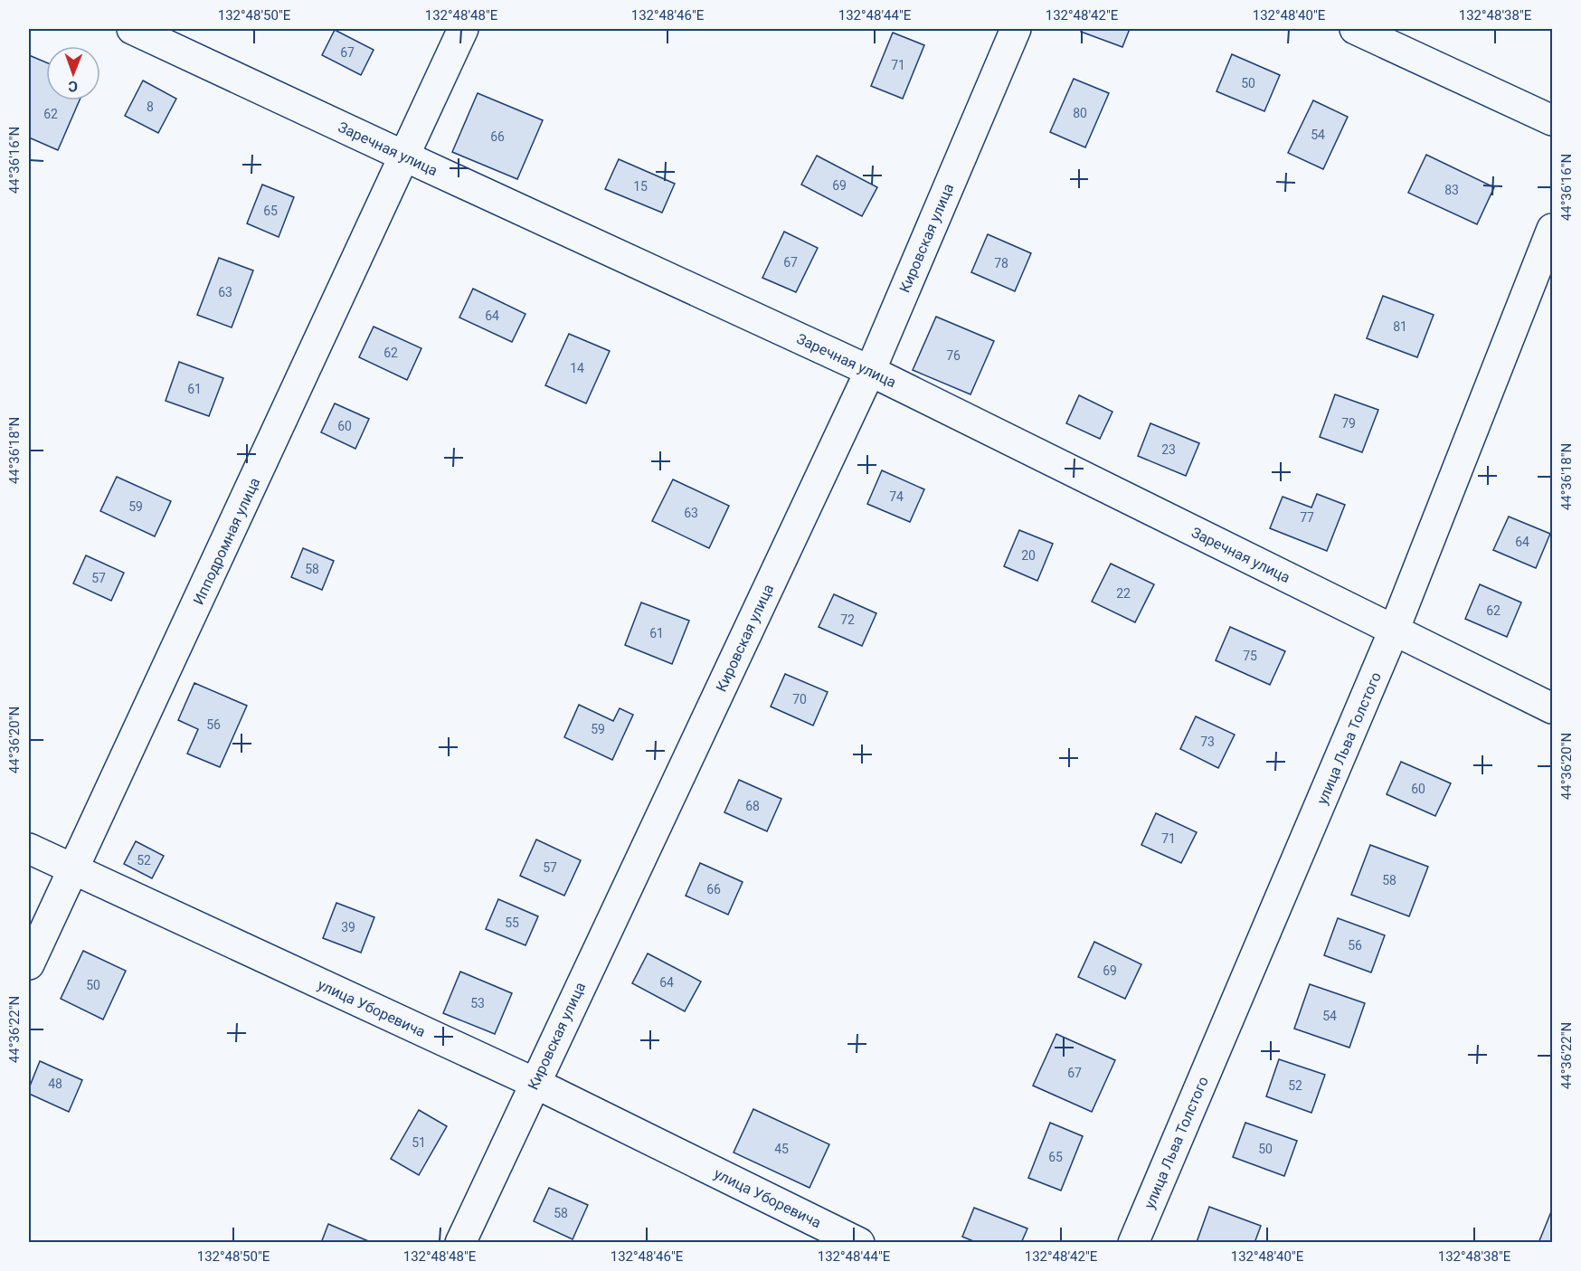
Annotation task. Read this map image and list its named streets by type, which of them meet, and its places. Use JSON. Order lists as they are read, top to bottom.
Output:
{
  "streets": {
    "street": [
      "Заречная улица",
      "Кировская улица",
      "Ипподромная улица",
      "улица Льва Толстого",
      "улица Уборевича"
    ]
  },
  "crossings": [
    ["Заречная улица", "Кировская улица"],
    ["Заречная улица", "Ипподромная улица"],
    ["Заречная улица", "улица Льва Толстого"],
    ["Кировская улица", "улица Уборевича"],
    ["Ипподромная улица", "улица Уборевича"]
  ],
  "house_numbers": [
    "67",
    "71",
    "50",
    "8",
    "80",
    "62",
    "54",
    "66",
    "69",
    "15",
    "83",
    "65",
    "67",
    "78",
    "63",
    "64",
    "81",
    "62",
    "76",
    "14",
    "61",
    "79",
    "60",
    "23",
    "74",
    "59",
    "63",
    "77",
    "64",
    "20",
    "58",
    "57",
    "22",
    "62",
    "72",
    "61",
    "75",
    "70",
    "56",
    "59",
    "73",
    "60",
    "68",
    "71",
    "52",
    "57",
    "58",
    "66",
    "55",
    "39",
    "56",
    "69",
    "64",
    "50",
    "53",
    "54",
    "67",
    "48",
    "52",
    "51",
    "45",
    "50",
    "65",
    "58"
  ],
  "north": "bottom",
  "coordinates": [
    "132°48'50\"E",
    "132°48'48\"E",
    "132°48'46\"E",
    "132°48'44\"E",
    "132°48'42\"E",
    "132°48'40\"E",
    "132°48'38\"E",
    "44°36'16\"N",
    "44°36'18\"N",
    "44°36'20\"N",
    "44°36'22\"N"
  ]
}
